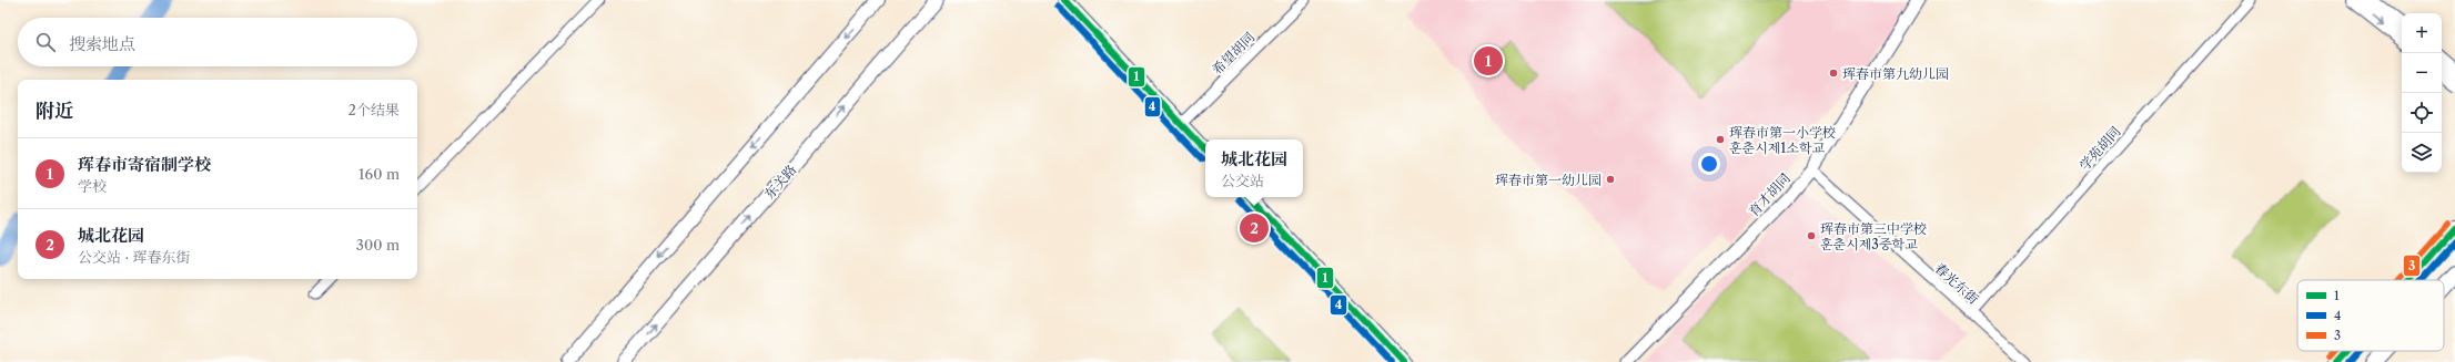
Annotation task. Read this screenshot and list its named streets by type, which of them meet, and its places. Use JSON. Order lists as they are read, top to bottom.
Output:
{
  "streets": {
    "main road": ["东关路"],
    "street": [
      "希望胡同",
      "学苑胡同",
      "育才胡同",
      "春光东街"
    ]
  },
  "crossings": [
    ["学苑胡同", "春光东街"],
    ["育才胡同", "春光东街"]
  ],
  "places": [
    "珲春市第九幼儿园",
    "珲春市第一小学校 훈춘시제1소학교",
    "珲春市第一幼儿园",
    "珲春市第三中学校 훈춘시제3중학교"
  ],
  "lines": ["transit line 1", "transit line 4", "transit line 3"],
  "legend": ["1", "4", "3"],
  "page": {
    "map_buttons": ["+", "−"],
    "search": "搜索地点",
    "pins": ["1", "2"],
    "heading": ["附近", "2个结果"],
    "list": [
      {
        "mark": "1",
        "name": "珲春市寄宿制学校",
        "note": "学校",
        "value": "160 m"
      },
      {
        "mark": "2",
        "name": "城北花园",
        "note": "公交站 · 珲春东街",
        "value": "300 m"
      }
    ],
    "popup": ["城北花园", "公交站"]
  }
}
